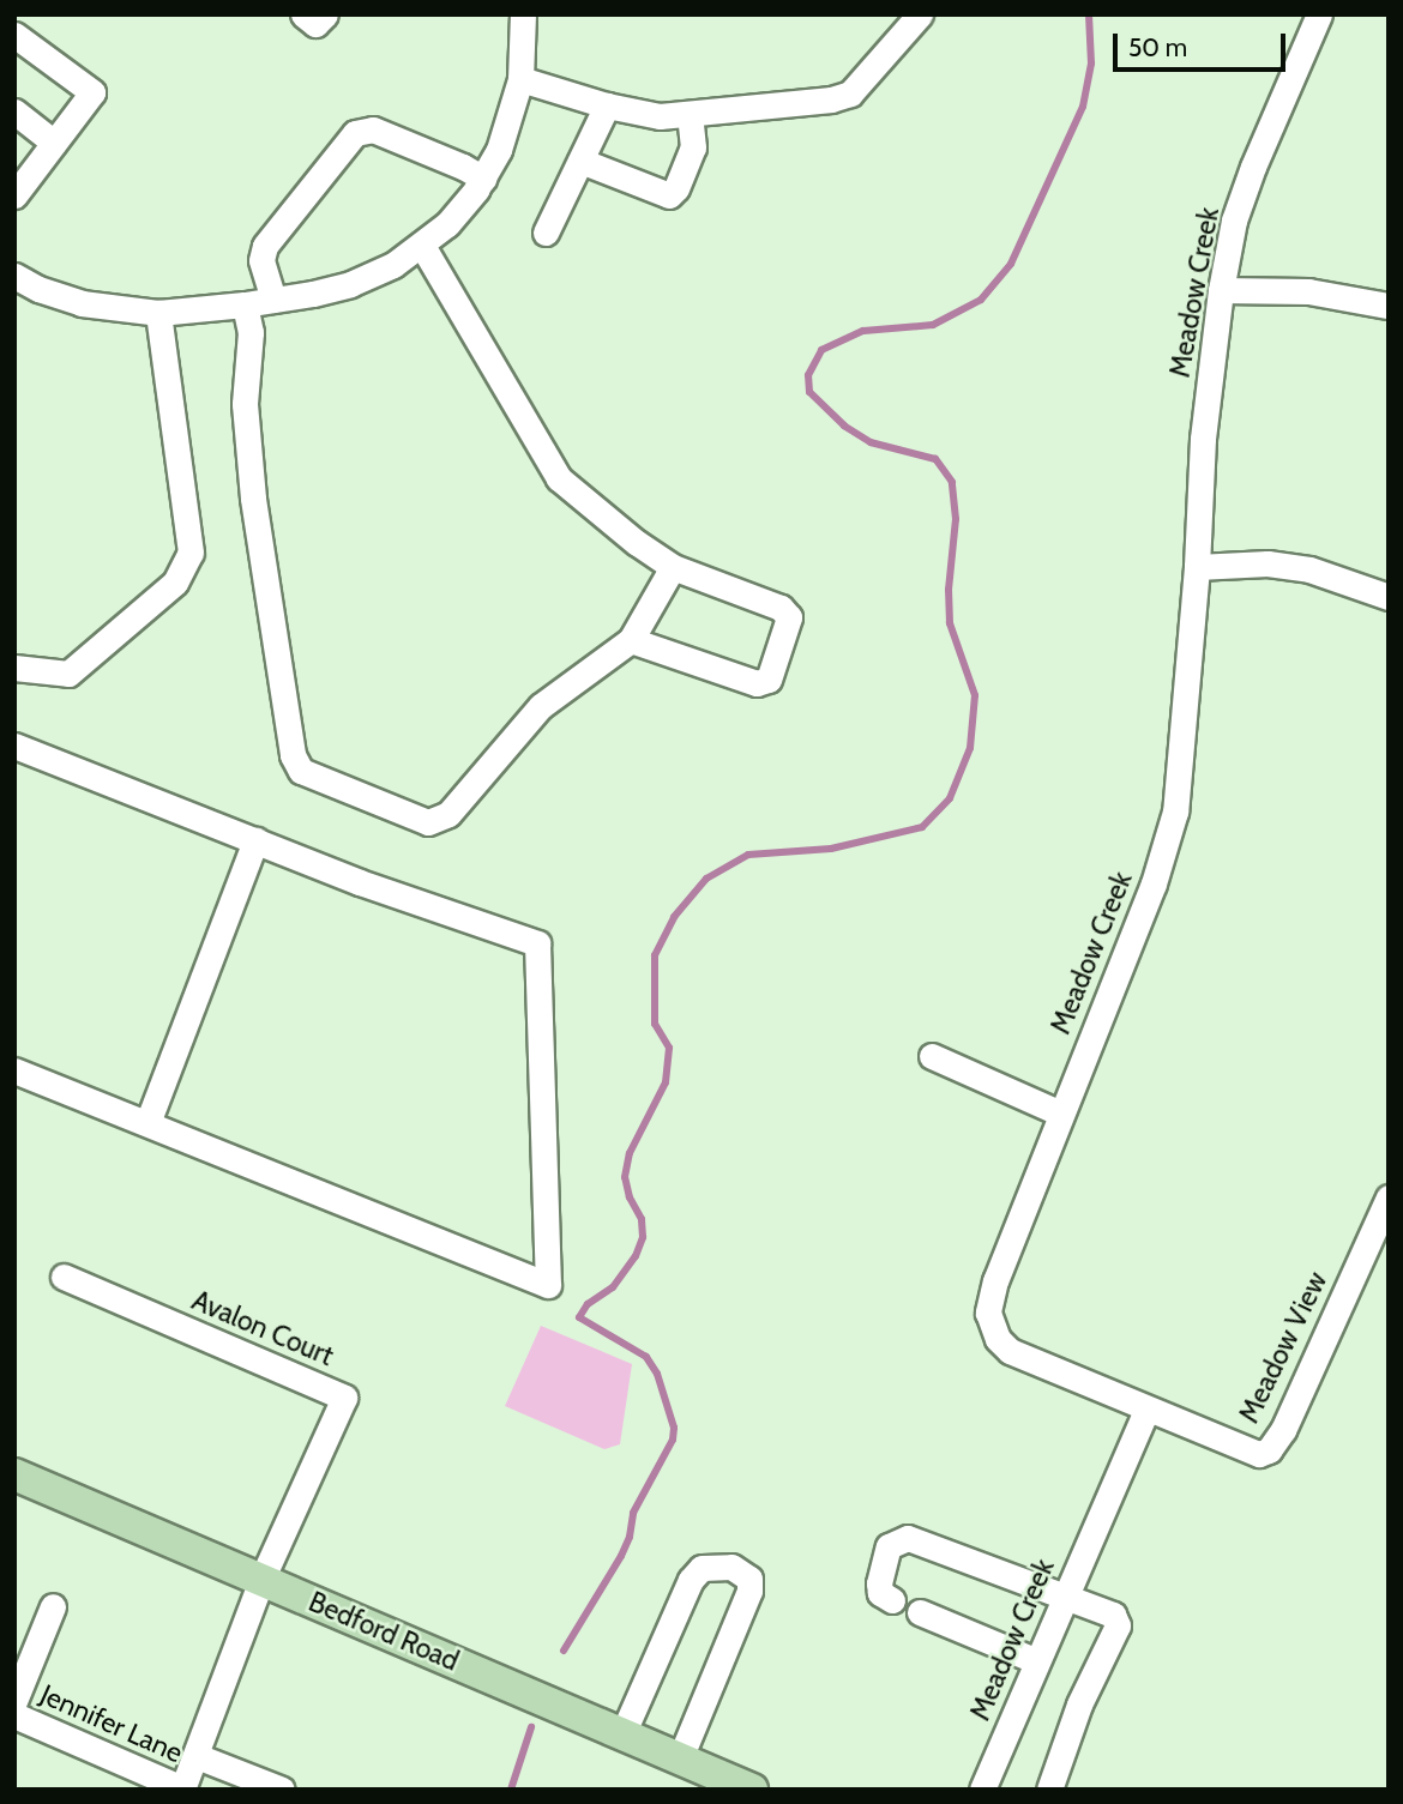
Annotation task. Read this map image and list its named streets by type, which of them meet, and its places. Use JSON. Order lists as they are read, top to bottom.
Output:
{
  "streets": {
    "main road": ["Bedford Road"],
    "street": [
      "Meadow Creek",
      "Avalon Court",
      "Meadow View",
      "Jennifer Lane"
    ]
  },
  "crossings": [
    ["Meadow Creek", "Meadow View"],
    ["Avalon Court", "Bedford Road"]
  ],
  "scale_bar": "50 m"
}
